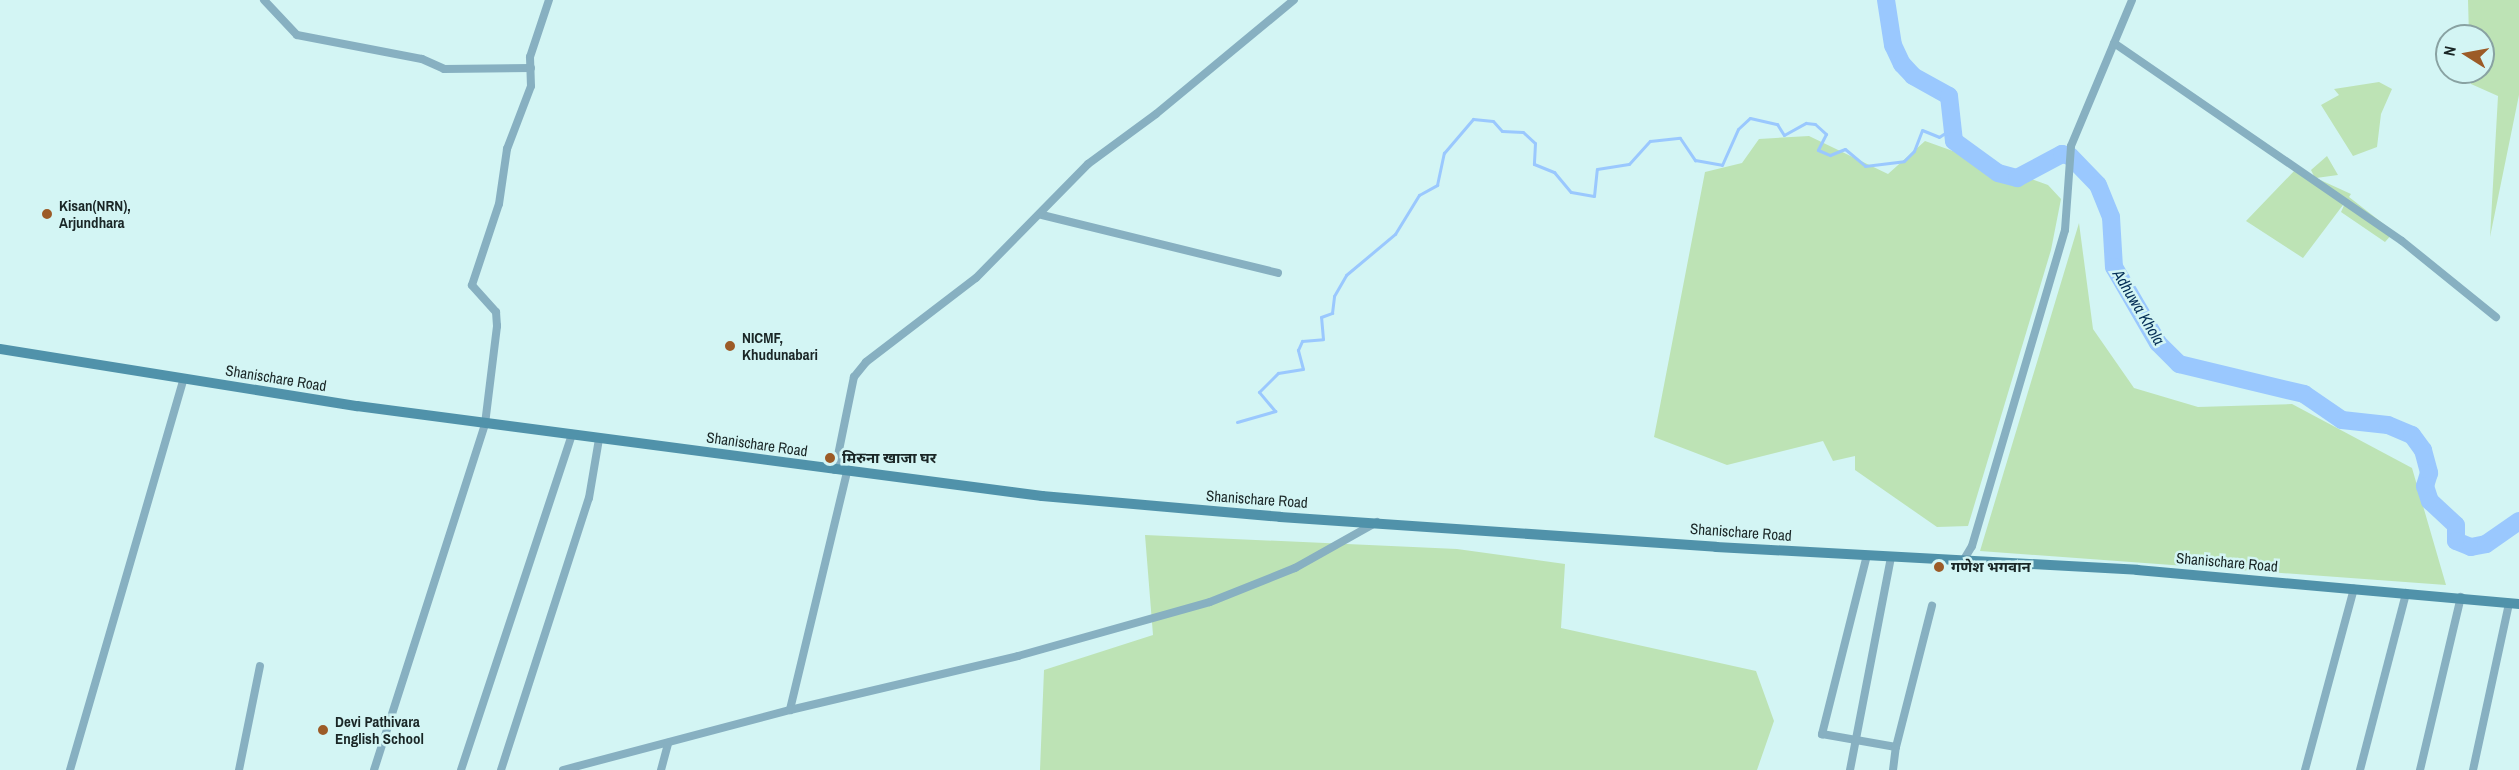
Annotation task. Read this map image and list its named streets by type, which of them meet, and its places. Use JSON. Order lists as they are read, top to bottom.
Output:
{
  "streets": {
    "street": ["Shanischare Road"]
  },
  "water": ["Adhuwa Khola"],
  "places": [
    "Kisan(NRN), Arjundhara",
    "NICMF, Khudunabari",
    "मिरुना खाजा घर",
    "गणेश भगवान",
    "Devi Pathivara English School"
  ],
  "north": "left"
}
